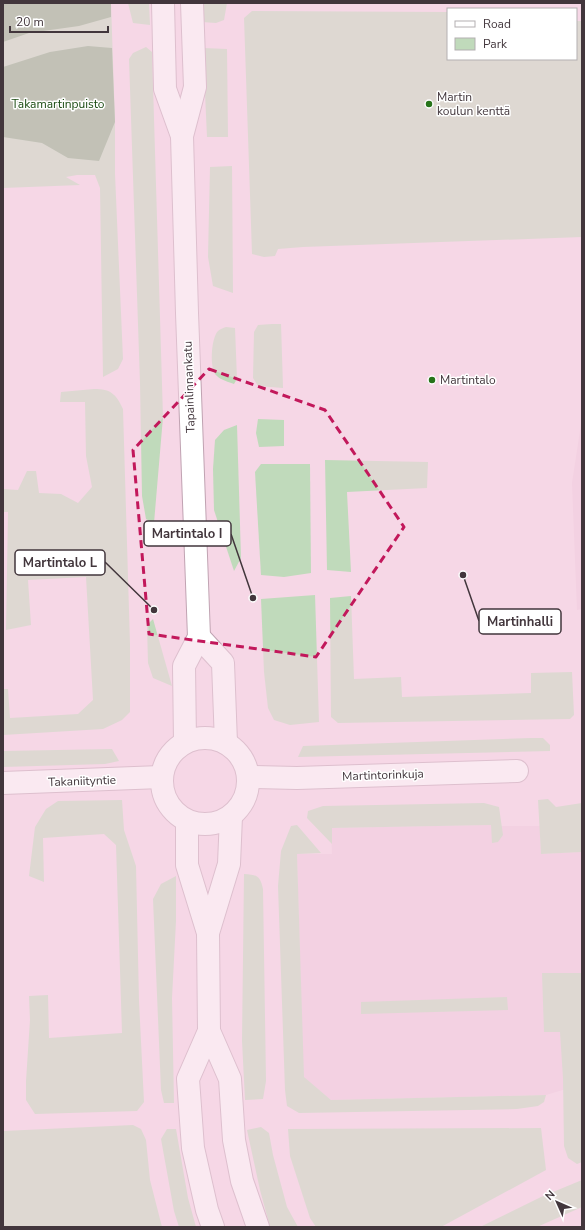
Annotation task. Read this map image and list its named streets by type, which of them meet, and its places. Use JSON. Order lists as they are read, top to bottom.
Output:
{
  "streets": {
    "street": ["Tapainlinnankatu", "Martintorinkuja", "Takaniityntie"]
  },
  "crossings": [
    ["Tapainlinnankatu", "Martintorinkuja"],
    ["Tapainlinnankatu", "Takaniityntie"],
    ["Martintorinkuja", "Takaniityntie"]
  ],
  "parks": ["Takamartinpuisto"],
  "places": [
    "Martin koulun kenttä",
    "Martintalo",
    "Martinhalli",
    "Martintalo I",
    "Martintalo L"
  ],
  "legend": ["Road", "Park"],
  "scale_bar": "20 m",
  "north": "top left"
}
